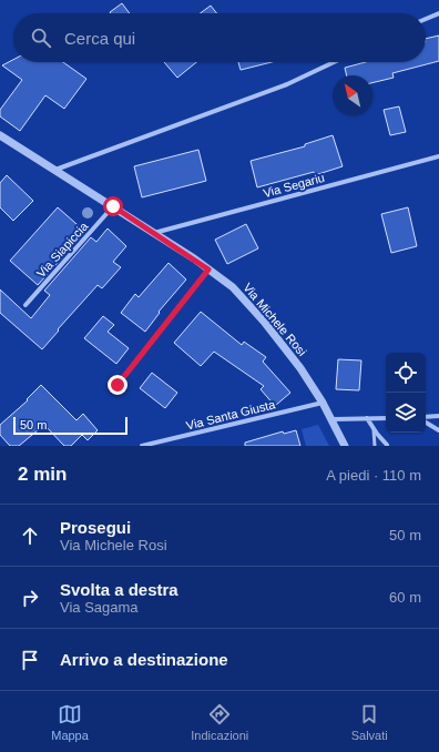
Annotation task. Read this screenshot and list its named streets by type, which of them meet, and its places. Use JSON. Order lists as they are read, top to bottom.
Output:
{
  "streets": {
    "street": [
      "Via Segariu",
      "Via Siapiccia",
      "Via Michele Rosi",
      "Via Santa Giusta"
    ]
  },
  "crossings": [
    ["Via Segariu", "Via Michele Rosi"],
    ["Via Siapiccia", "Via Michele Rosi"],
    ["Via Michele Rosi", "Via Santa Giusta"]
  ],
  "scale_bar": "50 m",
  "north": "top left",
  "page": {
    "search": "Cerca qui",
    "scale": "50 m",
    "heading": ["2 min", "A piedi · 110 m"],
    "list": [
      ["Prosegui", "Via Michele Rosi", "50 m"],
      ["Svolta a destra", "Via Sagama", "60 m"],
      "Arrivo a destinazione"
    ],
    "nav": ["Mappa", "Indicazioni", "Salvati"]
  }
}
